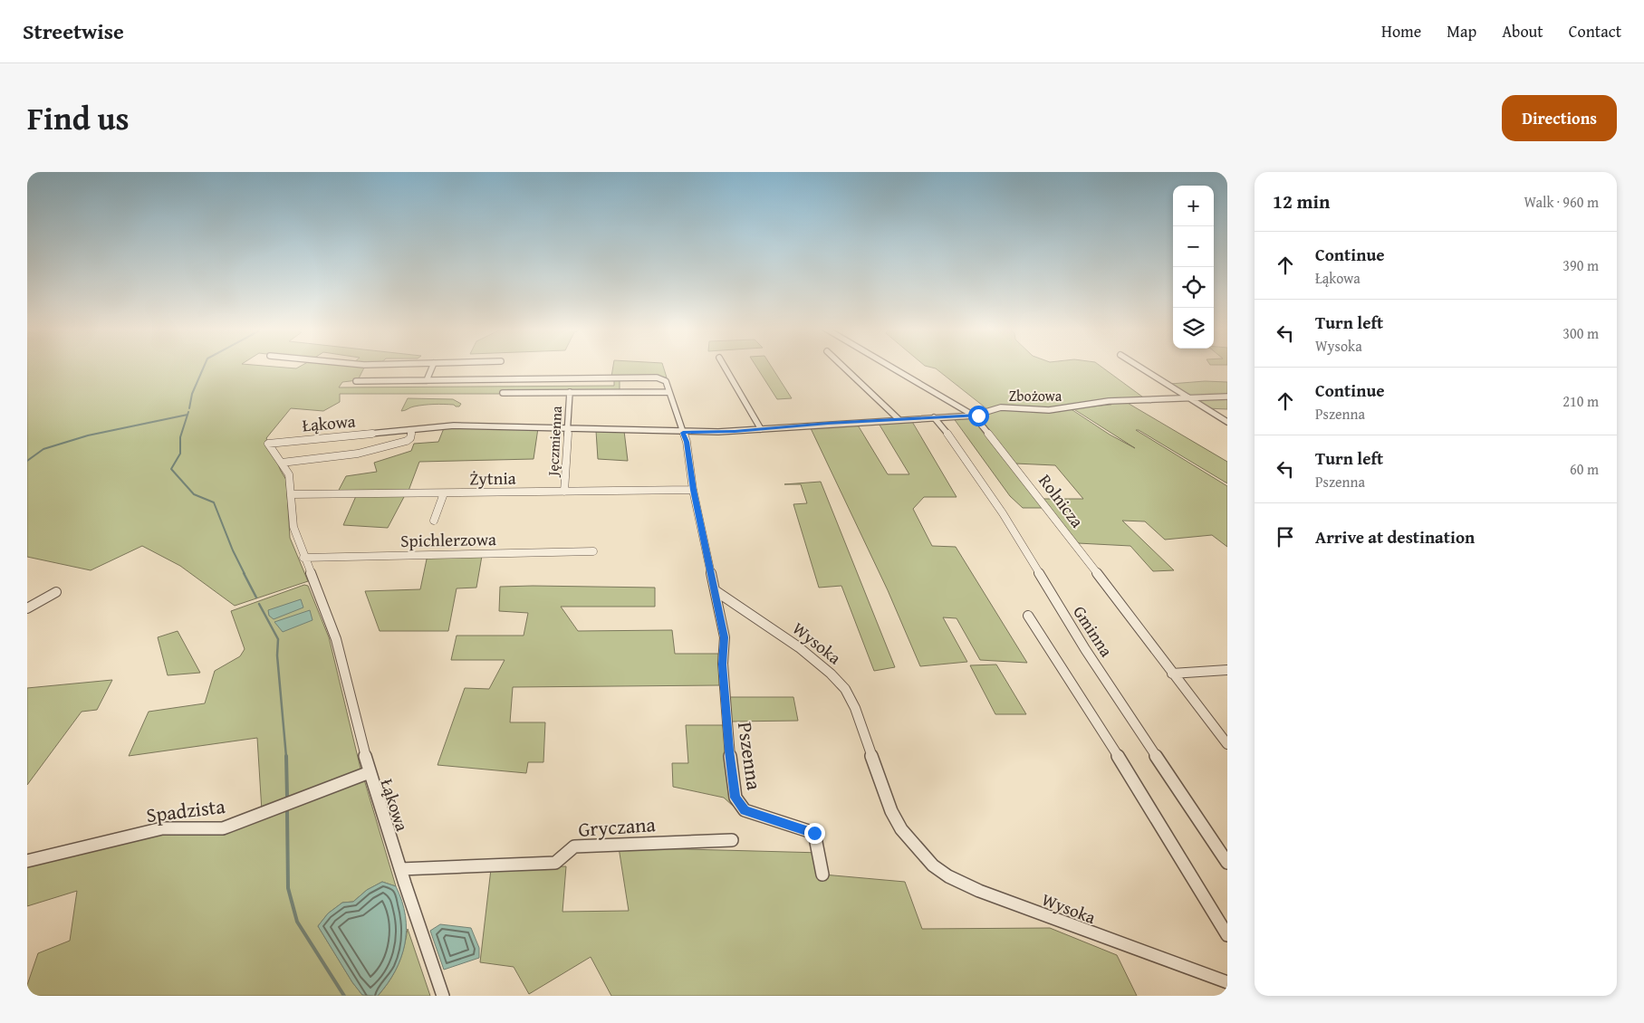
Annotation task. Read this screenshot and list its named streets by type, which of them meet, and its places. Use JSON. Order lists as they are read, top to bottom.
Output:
{
  "streets": {
    "street": [
      "Zbożowa",
      "Łąkowa",
      "Jęczmienna",
      "Żytnia",
      "Rolnicza",
      "Spichlerzowa",
      "Gminna",
      "Wysoka",
      "Pszenna",
      "Spadzista",
      "Gryczana"
    ]
  },
  "crossings": [
    ["Zbożowa", "Łąkowa"],
    ["Zbożowa", "Rolnicza"],
    ["Łąkowa", "Jęczmienna"],
    ["Łąkowa", "Żytnia"],
    ["Łąkowa", "Rolnicza"],
    ["Łąkowa", "Spichlerzowa"],
    ["Łąkowa", "Gminna"],
    ["Łąkowa", "Spadzista"],
    ["Łąkowa", "Gryczana"],
    ["Jęczmienna", "Żytnia"],
    ["Wysoka", "Pszenna"]
  ],
  "page": {
    "header": "Streetwise",
    "nav": [
      "Home",
      "Map",
      "About",
      "Contact"
    ],
    "title": "Find us",
    "buttons": "Directions",
    "heading": ["12 min", "Walk · 960 m"],
    "map_buttons": ["+", "−"],
    "list": [
      ["Continue", "Łąkowa", "390 m"],
      ["Turn left", "Wysoka", "300 m"],
      ["Continue", "Pszenna", "210 m"],
      ["Turn left", "Pszenna", "60 m"],
      "Arrive at destination"
    ]
  }
}
